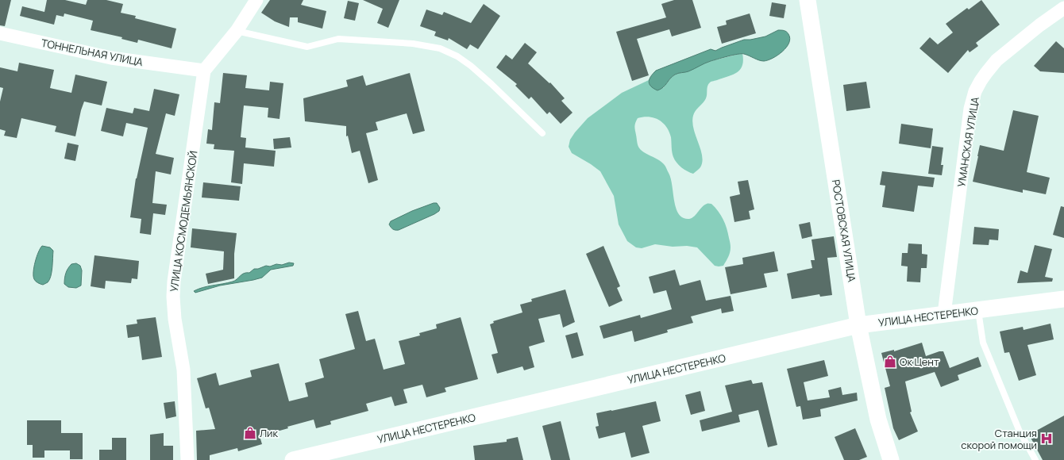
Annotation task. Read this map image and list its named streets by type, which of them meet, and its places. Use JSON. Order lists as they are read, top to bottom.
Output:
{
  "streets": {
    "street": [
      "ТОННЕЛЬНАЯ УЛИЦА",
      "УМАНСКАЯ УЛИЦА",
      "УЛИЦА КОСМОДЕМЬЯНСКОЙ",
      "РОСТОВСКАЯ УЛИЦА",
      "УЛИЦА НЕСТЕРЕНКО"
    ]
  },
  "crossings": [
    ["ТОННЕЛЬНАЯ УЛИЦА", "УЛИЦА КОСМОДЕМЬЯНСКОЙ"],
    ["УМАНСКАЯ УЛИЦА", "УЛИЦА НЕСТЕРЕНКО"],
    ["РОСТОВСКАЯ УЛИЦА", "УЛИЦА НЕСТЕРЕНКО"]
  ],
  "places": {
    "shop": ["Ок Цент", "Лик"],
    "hospital": ["Станция скорой помощи"]
  }
}
